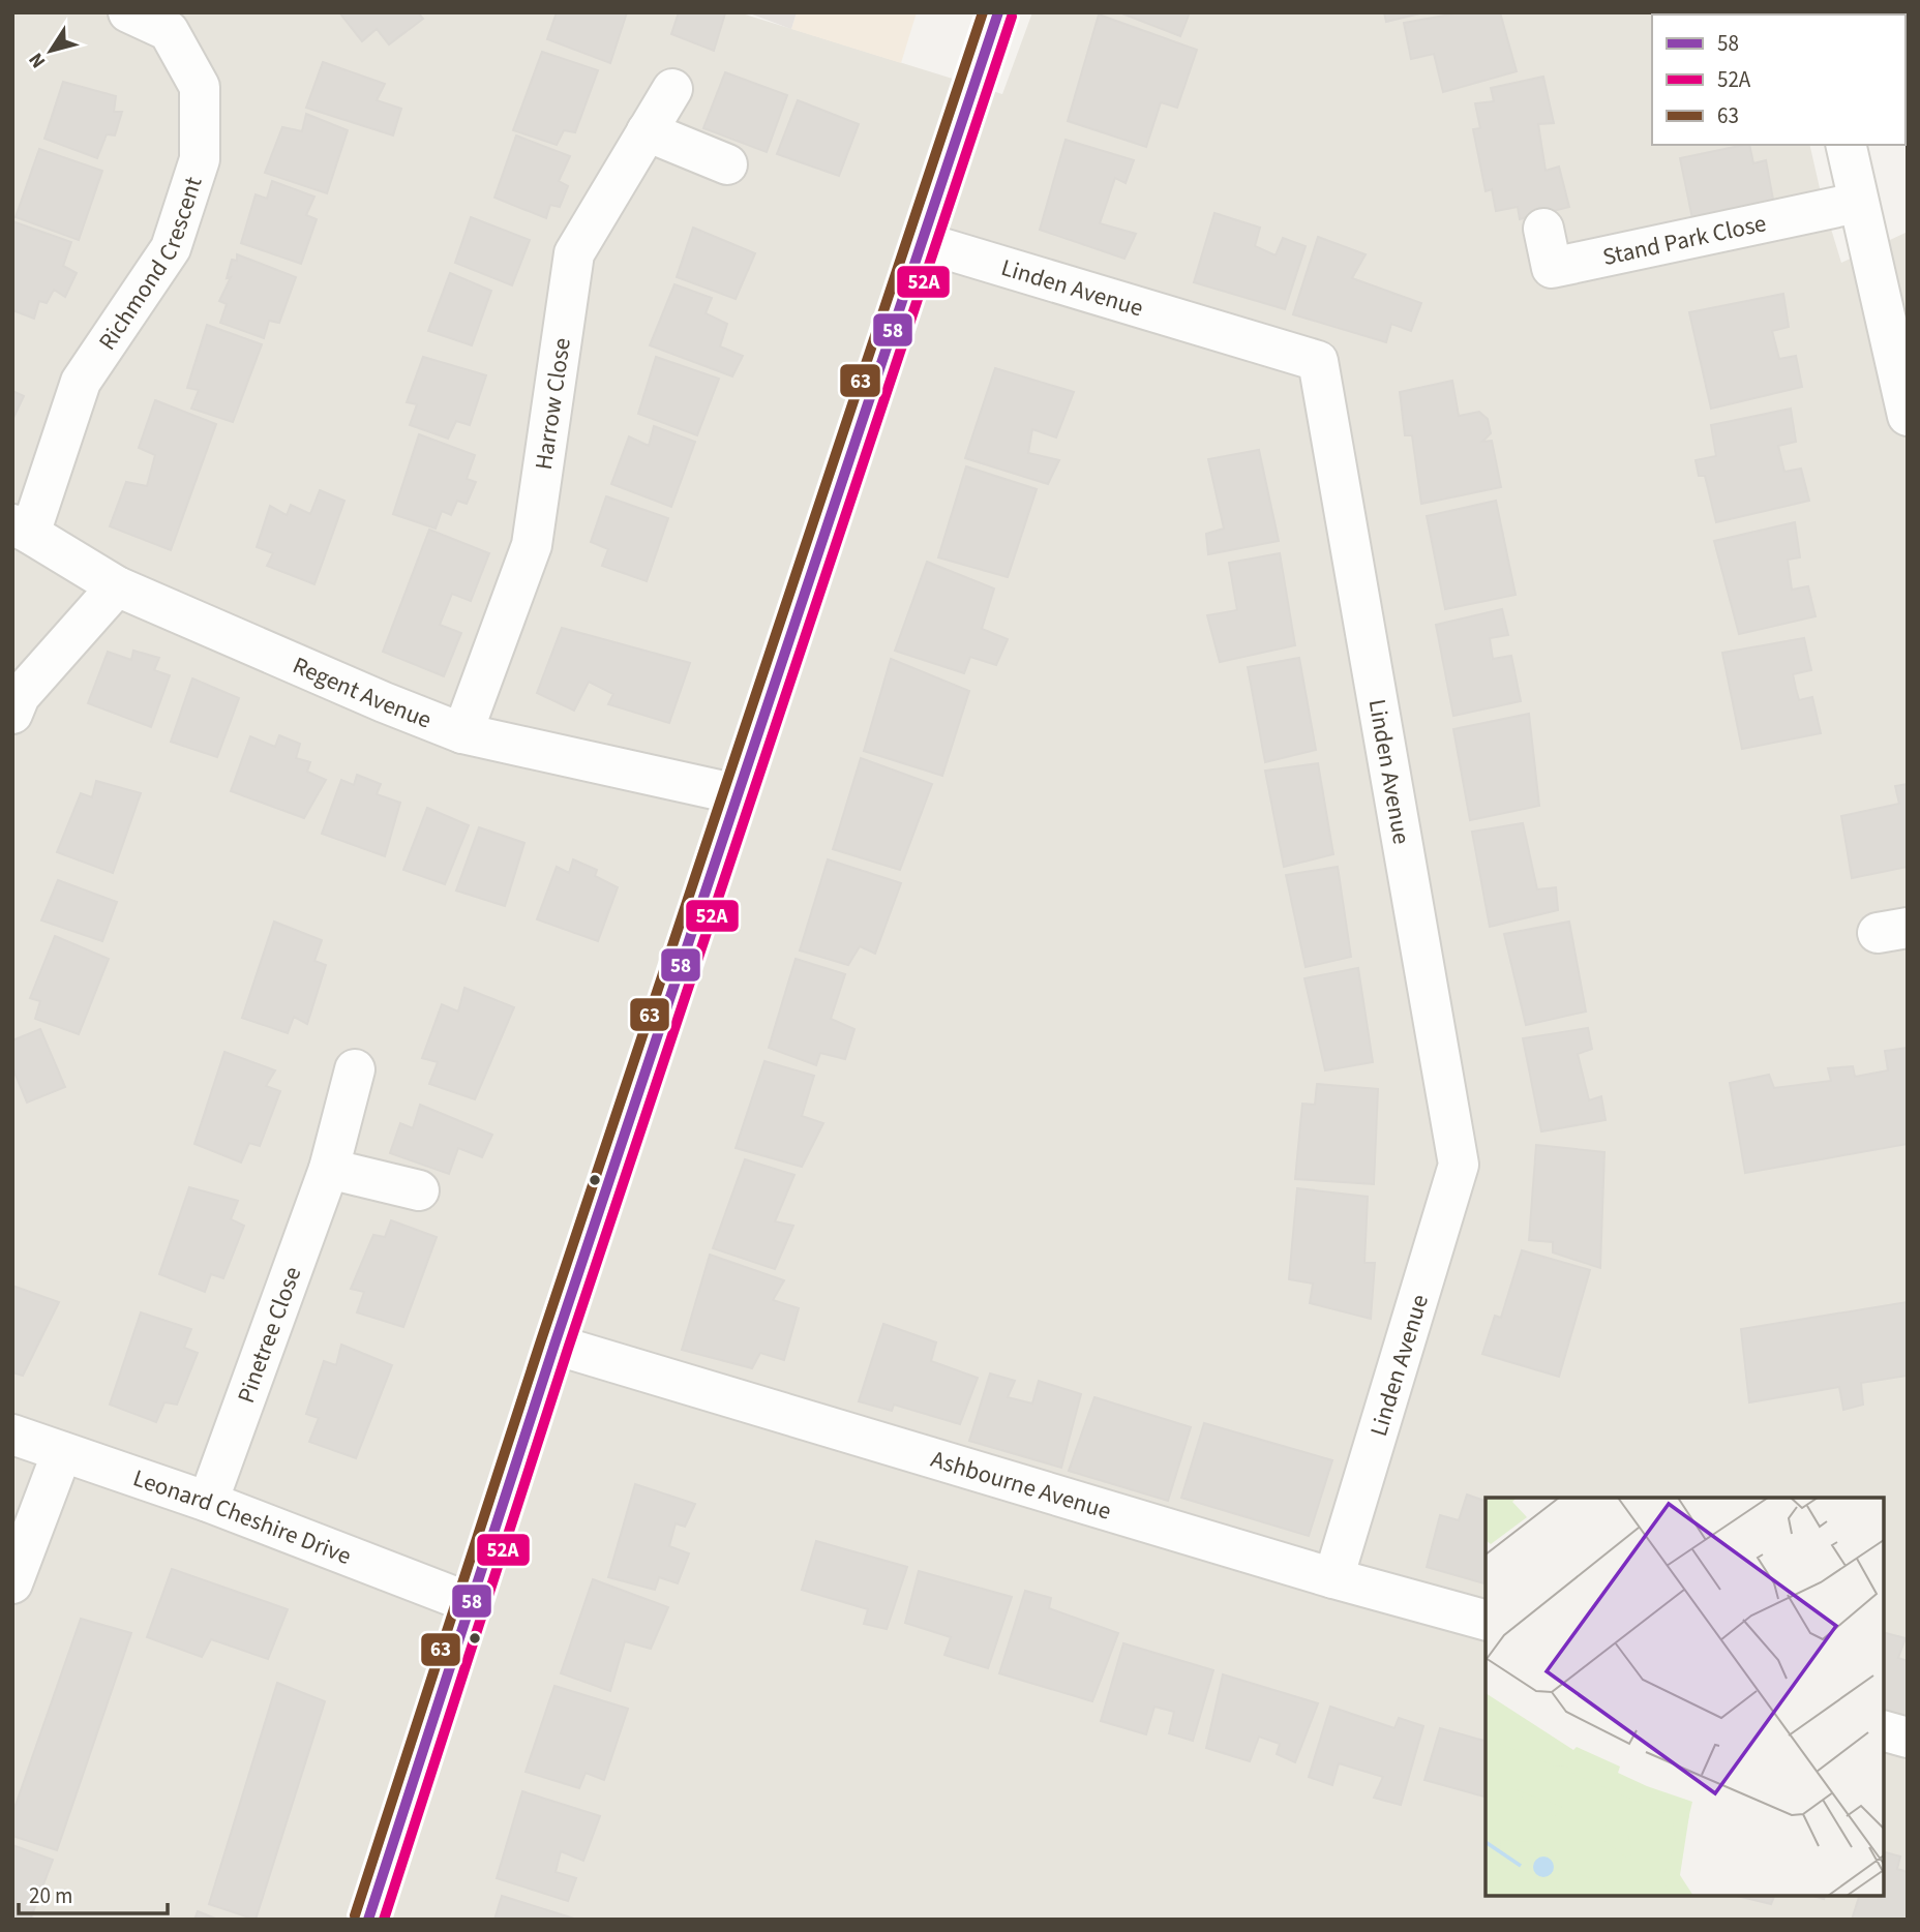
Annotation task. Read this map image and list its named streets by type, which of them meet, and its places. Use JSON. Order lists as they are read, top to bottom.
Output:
{
  "streets": {
    "street": [
      "Stand Park Close",
      "Richmond Crescent",
      "Linden Avenue",
      "Harrow Close",
      "Regent Avenue",
      "Pinetree Close",
      "Ashbourne Avenue",
      "Leonard Cheshire Drive"
    ]
  },
  "crossings": [
    ["Richmond Crescent", "Regent Avenue"],
    ["Linden Avenue", "Ashbourne Avenue"],
    ["Harrow Close", "Regent Avenue"],
    ["Pinetree Close", "Leonard Cheshire Drive"]
  ],
  "lines": ["transit line 58", "transit line 63", "transit line 52A"],
  "legend": ["58", "52A", "63"],
  "scale_bar": "20 m",
  "north": "bottom left"
}
